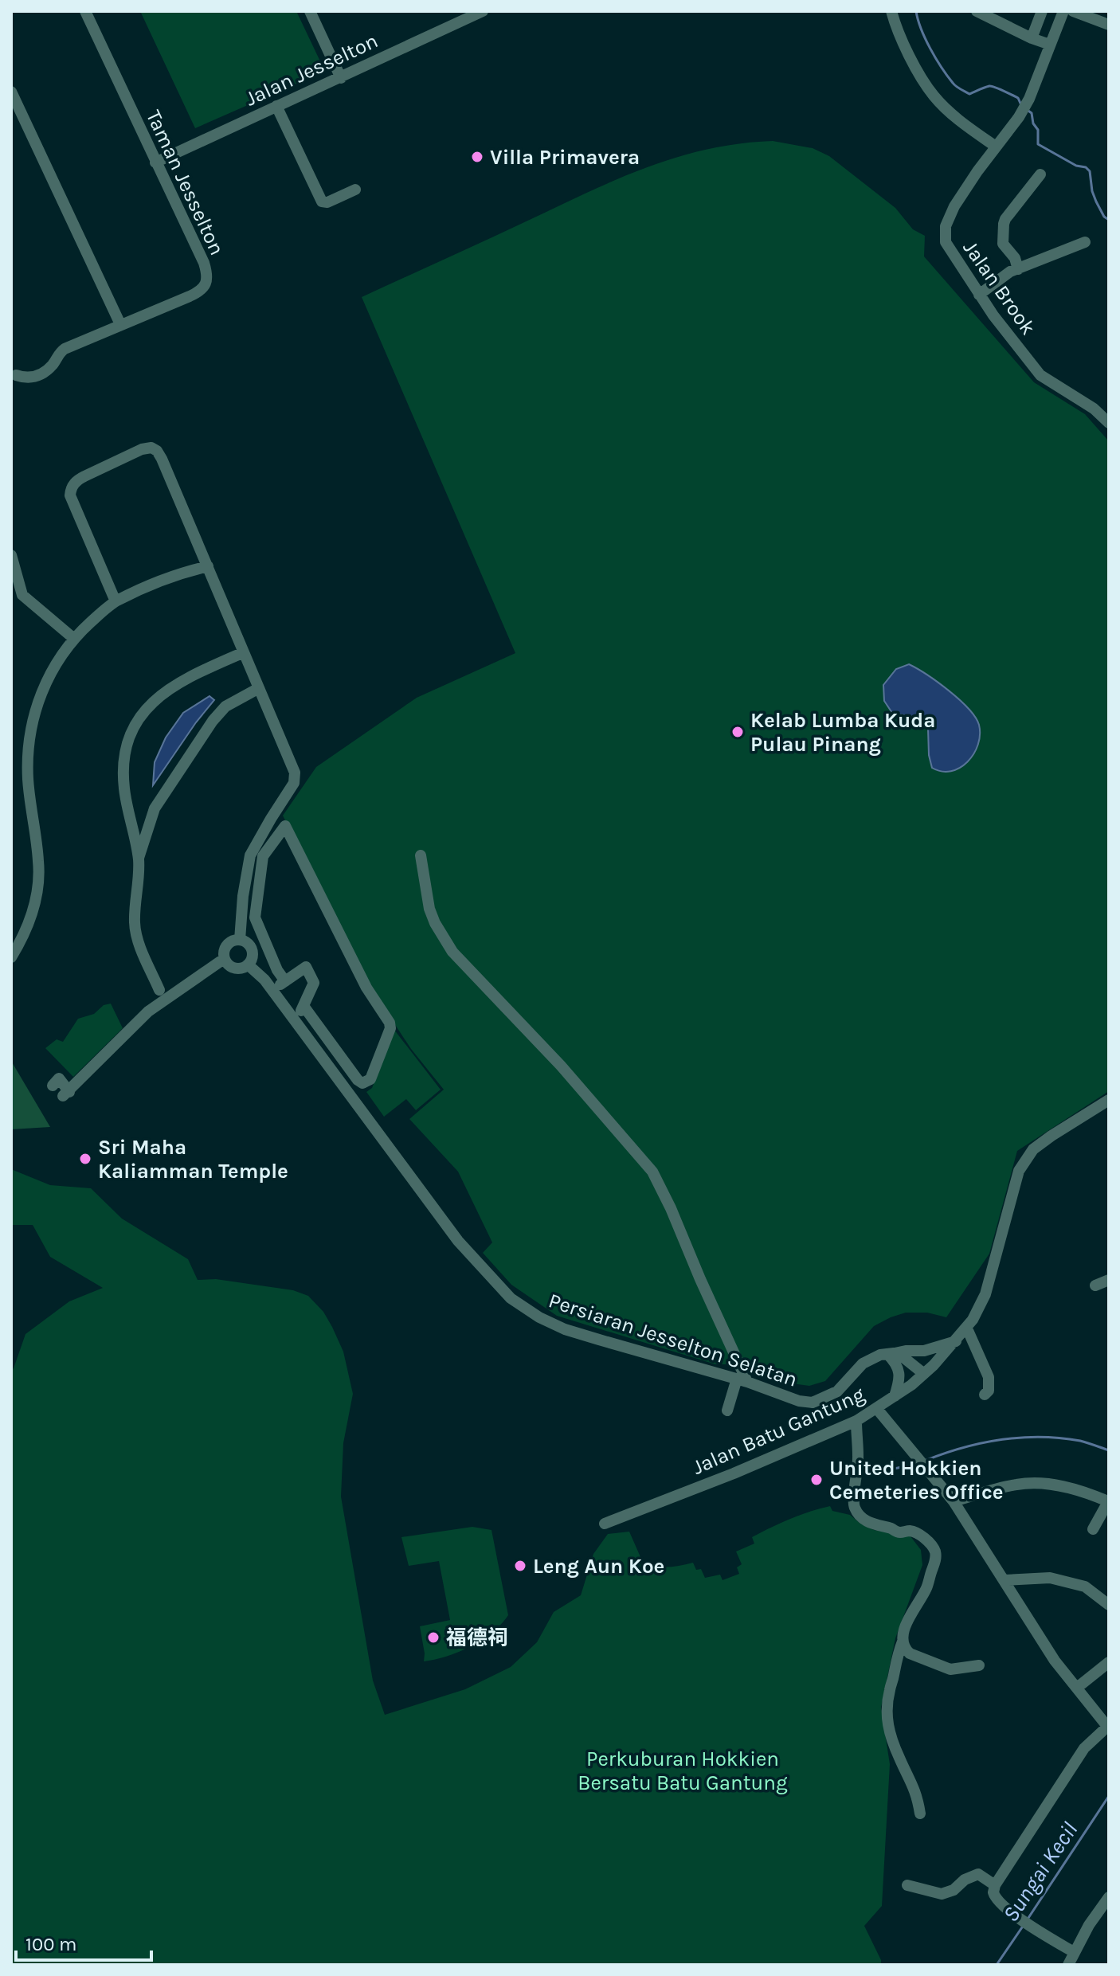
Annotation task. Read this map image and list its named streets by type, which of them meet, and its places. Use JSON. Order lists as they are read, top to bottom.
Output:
{
  "streets": {
    "street": [
      "Jalan Jesselton",
      "Taman Jesselton",
      "Jalan Brook",
      "Persiaran Jesselton Selatan",
      "Jalan Batu Gantung"
    ]
  },
  "crossings": [
    ["Jalan Jesselton", "Taman Jesselton"]
  ],
  "water": ["Sungai Kecil"],
  "parks": ["Perkuburan Hokkien Bersatu Batu Gantung"],
  "places": [
    "Villa Primavera",
    "Kelab Lumba Kuda Pulau Pinang",
    "Sri Maha Kaliamman Temple",
    "United Hokkien Cemeteries Office",
    "Leng Aun Koe",
    "福德祠"
  ],
  "scale_bar": "100 m"
}
